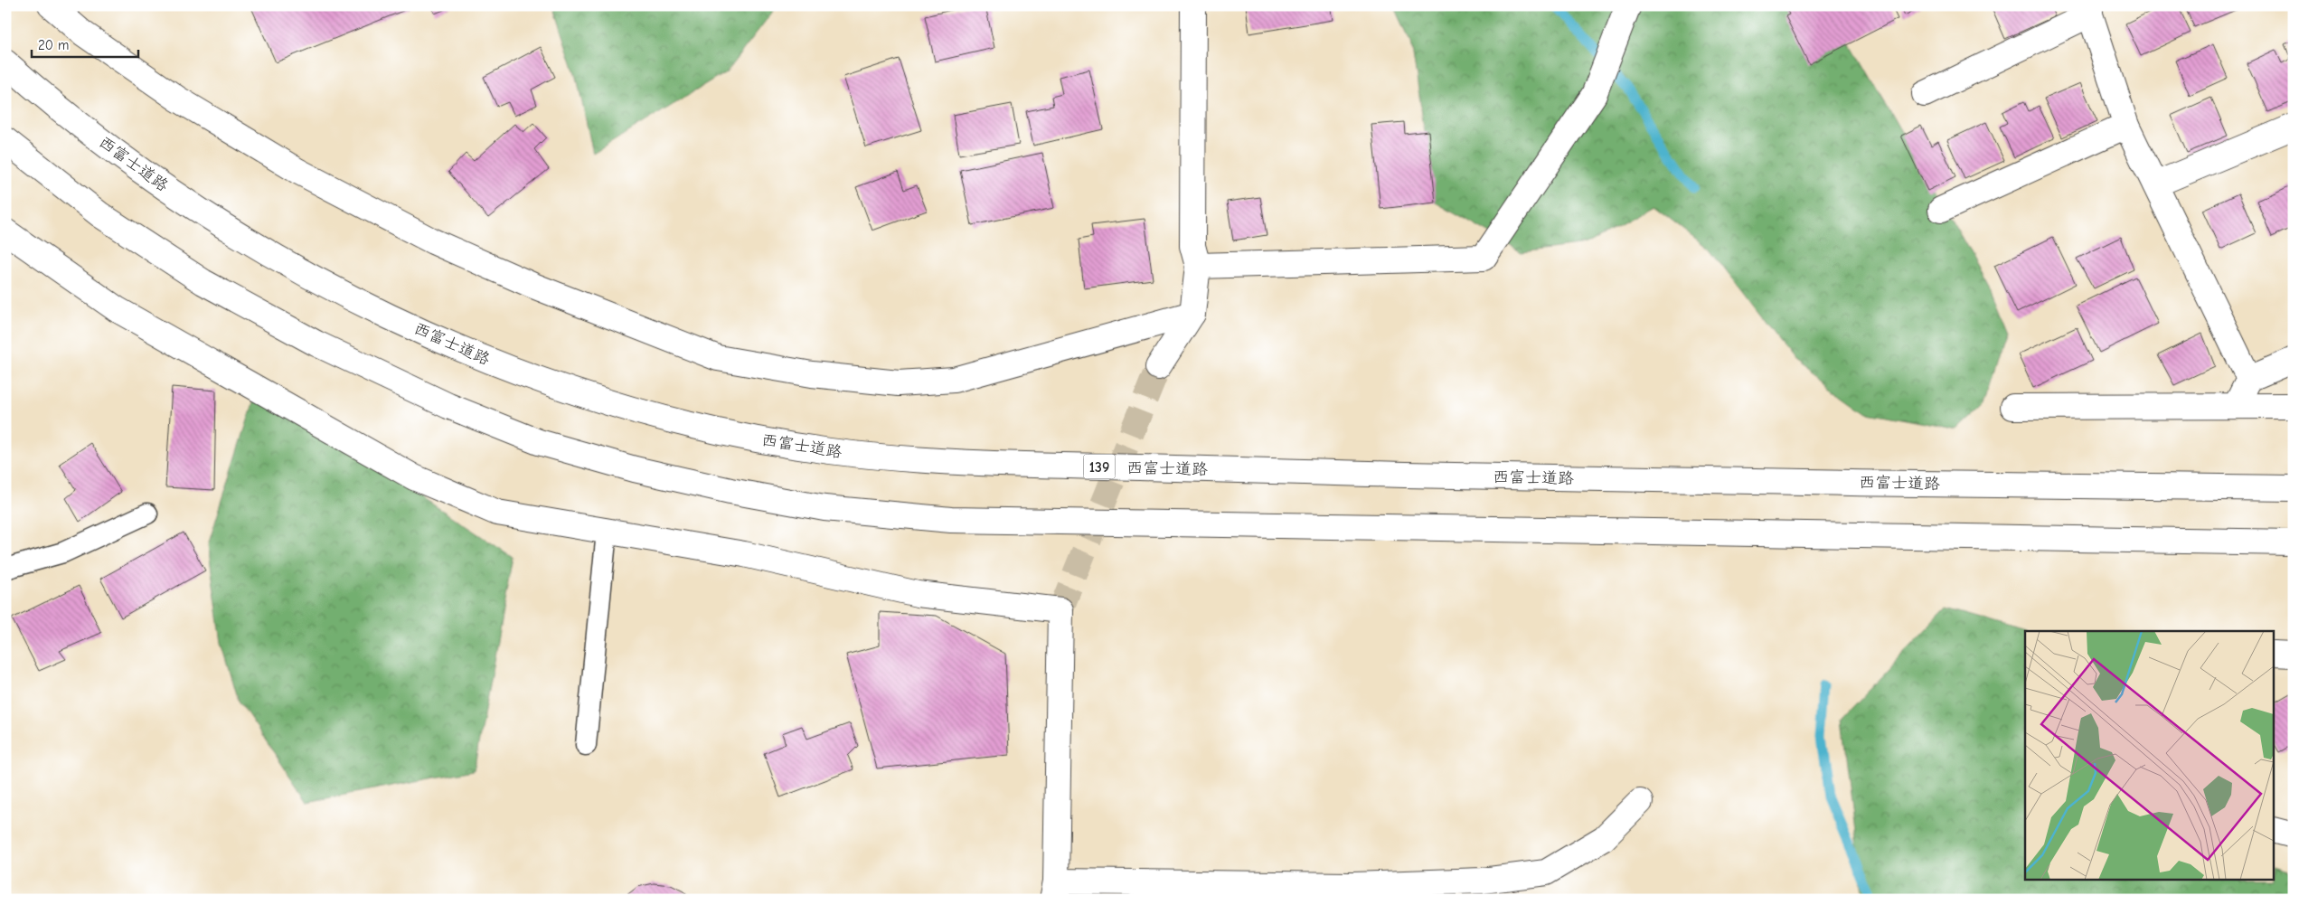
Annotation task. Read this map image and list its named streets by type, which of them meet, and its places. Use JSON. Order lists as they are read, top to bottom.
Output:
{
  "streets": {
    "main road": ["西富士道路", "139"]
  },
  "scale_bar": "20 m"
}
